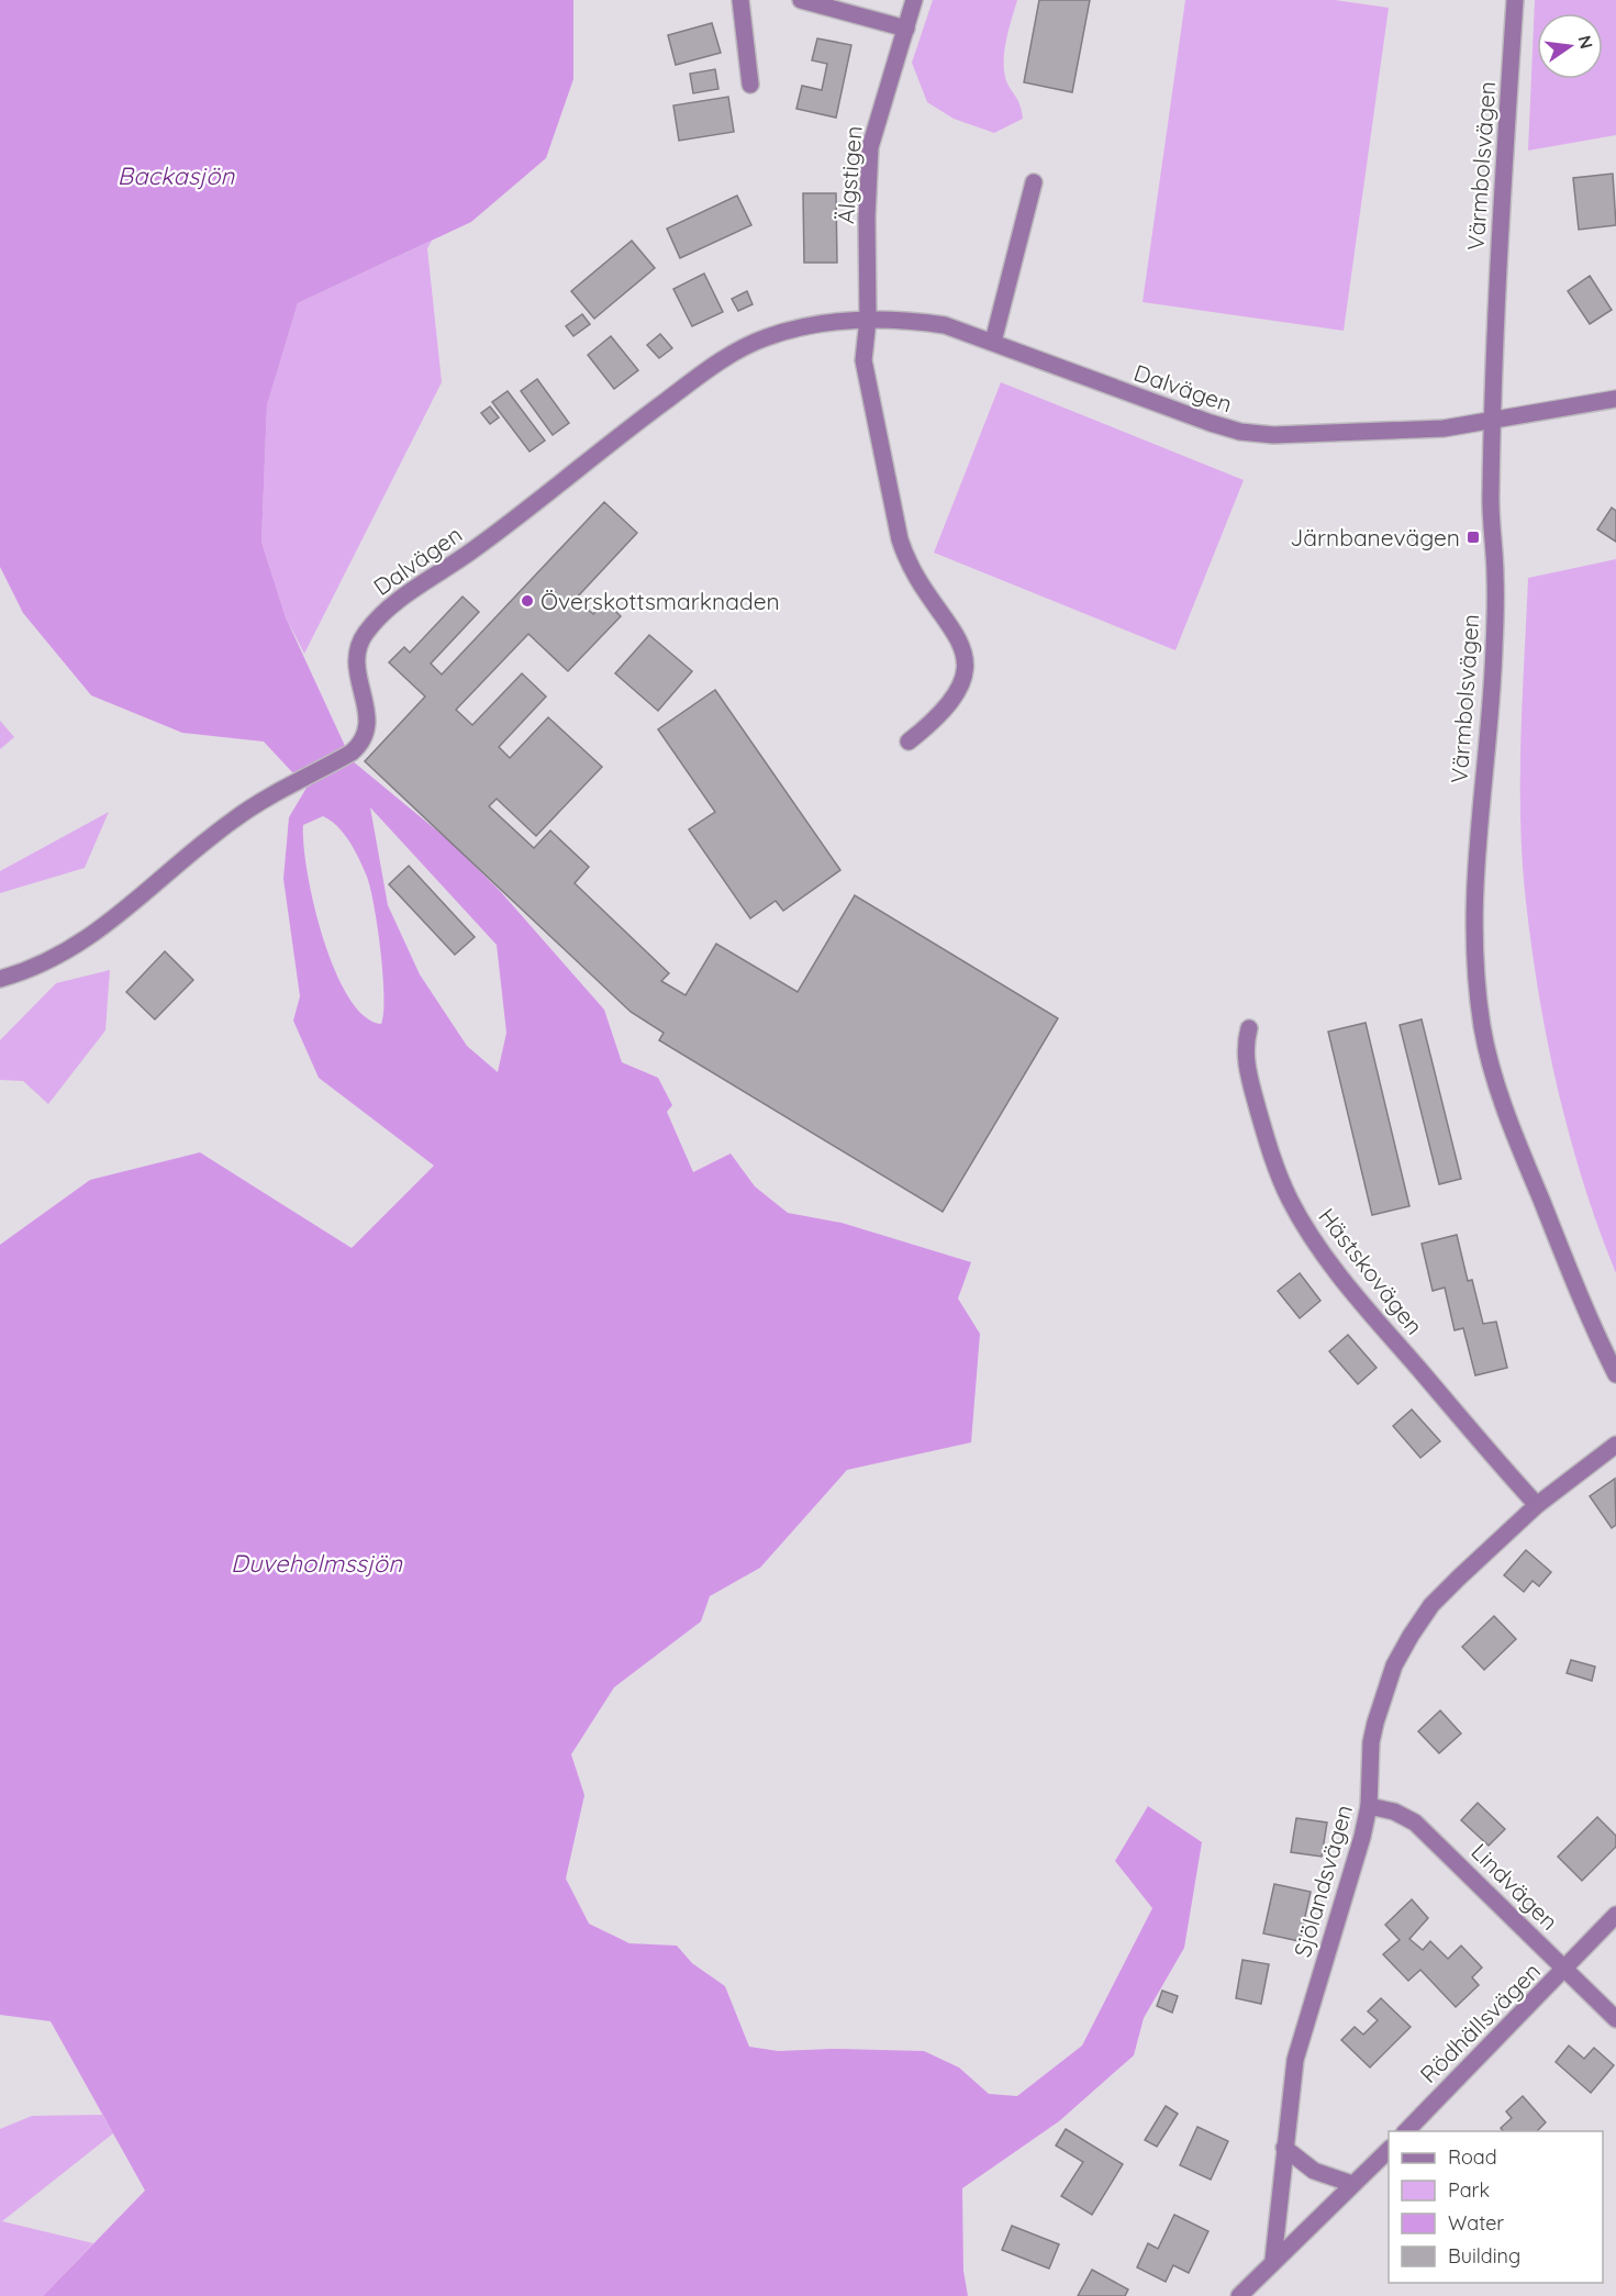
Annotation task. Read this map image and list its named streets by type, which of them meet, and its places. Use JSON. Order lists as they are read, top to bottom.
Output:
{
  "streets": {
    "street": [
      "Värmbolsvägen",
      "Älgstigen",
      "Dalvägen",
      "Hästskovägen",
      "Sjölandsvägen",
      "Lindvägen",
      "Rödhällsvägen"
    ]
  },
  "crossings": [
    ["Värmbolsvägen", "Dalvägen"],
    ["Älgstigen", "Dalvägen"],
    ["Hästskovägen", "Sjölandsvägen"],
    ["Sjölandsvägen", "Lindvägen"],
    ["Lindvägen", "Rödhällsvägen"]
  ],
  "water": ["Backasjön", "Duveholmssjön"],
  "places": {
    "transit": ["Järnbanevägen"],
    "other": ["Överskottsmarknaden"]
  },
  "legend": [
    "Road",
    "Park",
    "Water",
    "Building"
  ],
  "north": "right"
}
